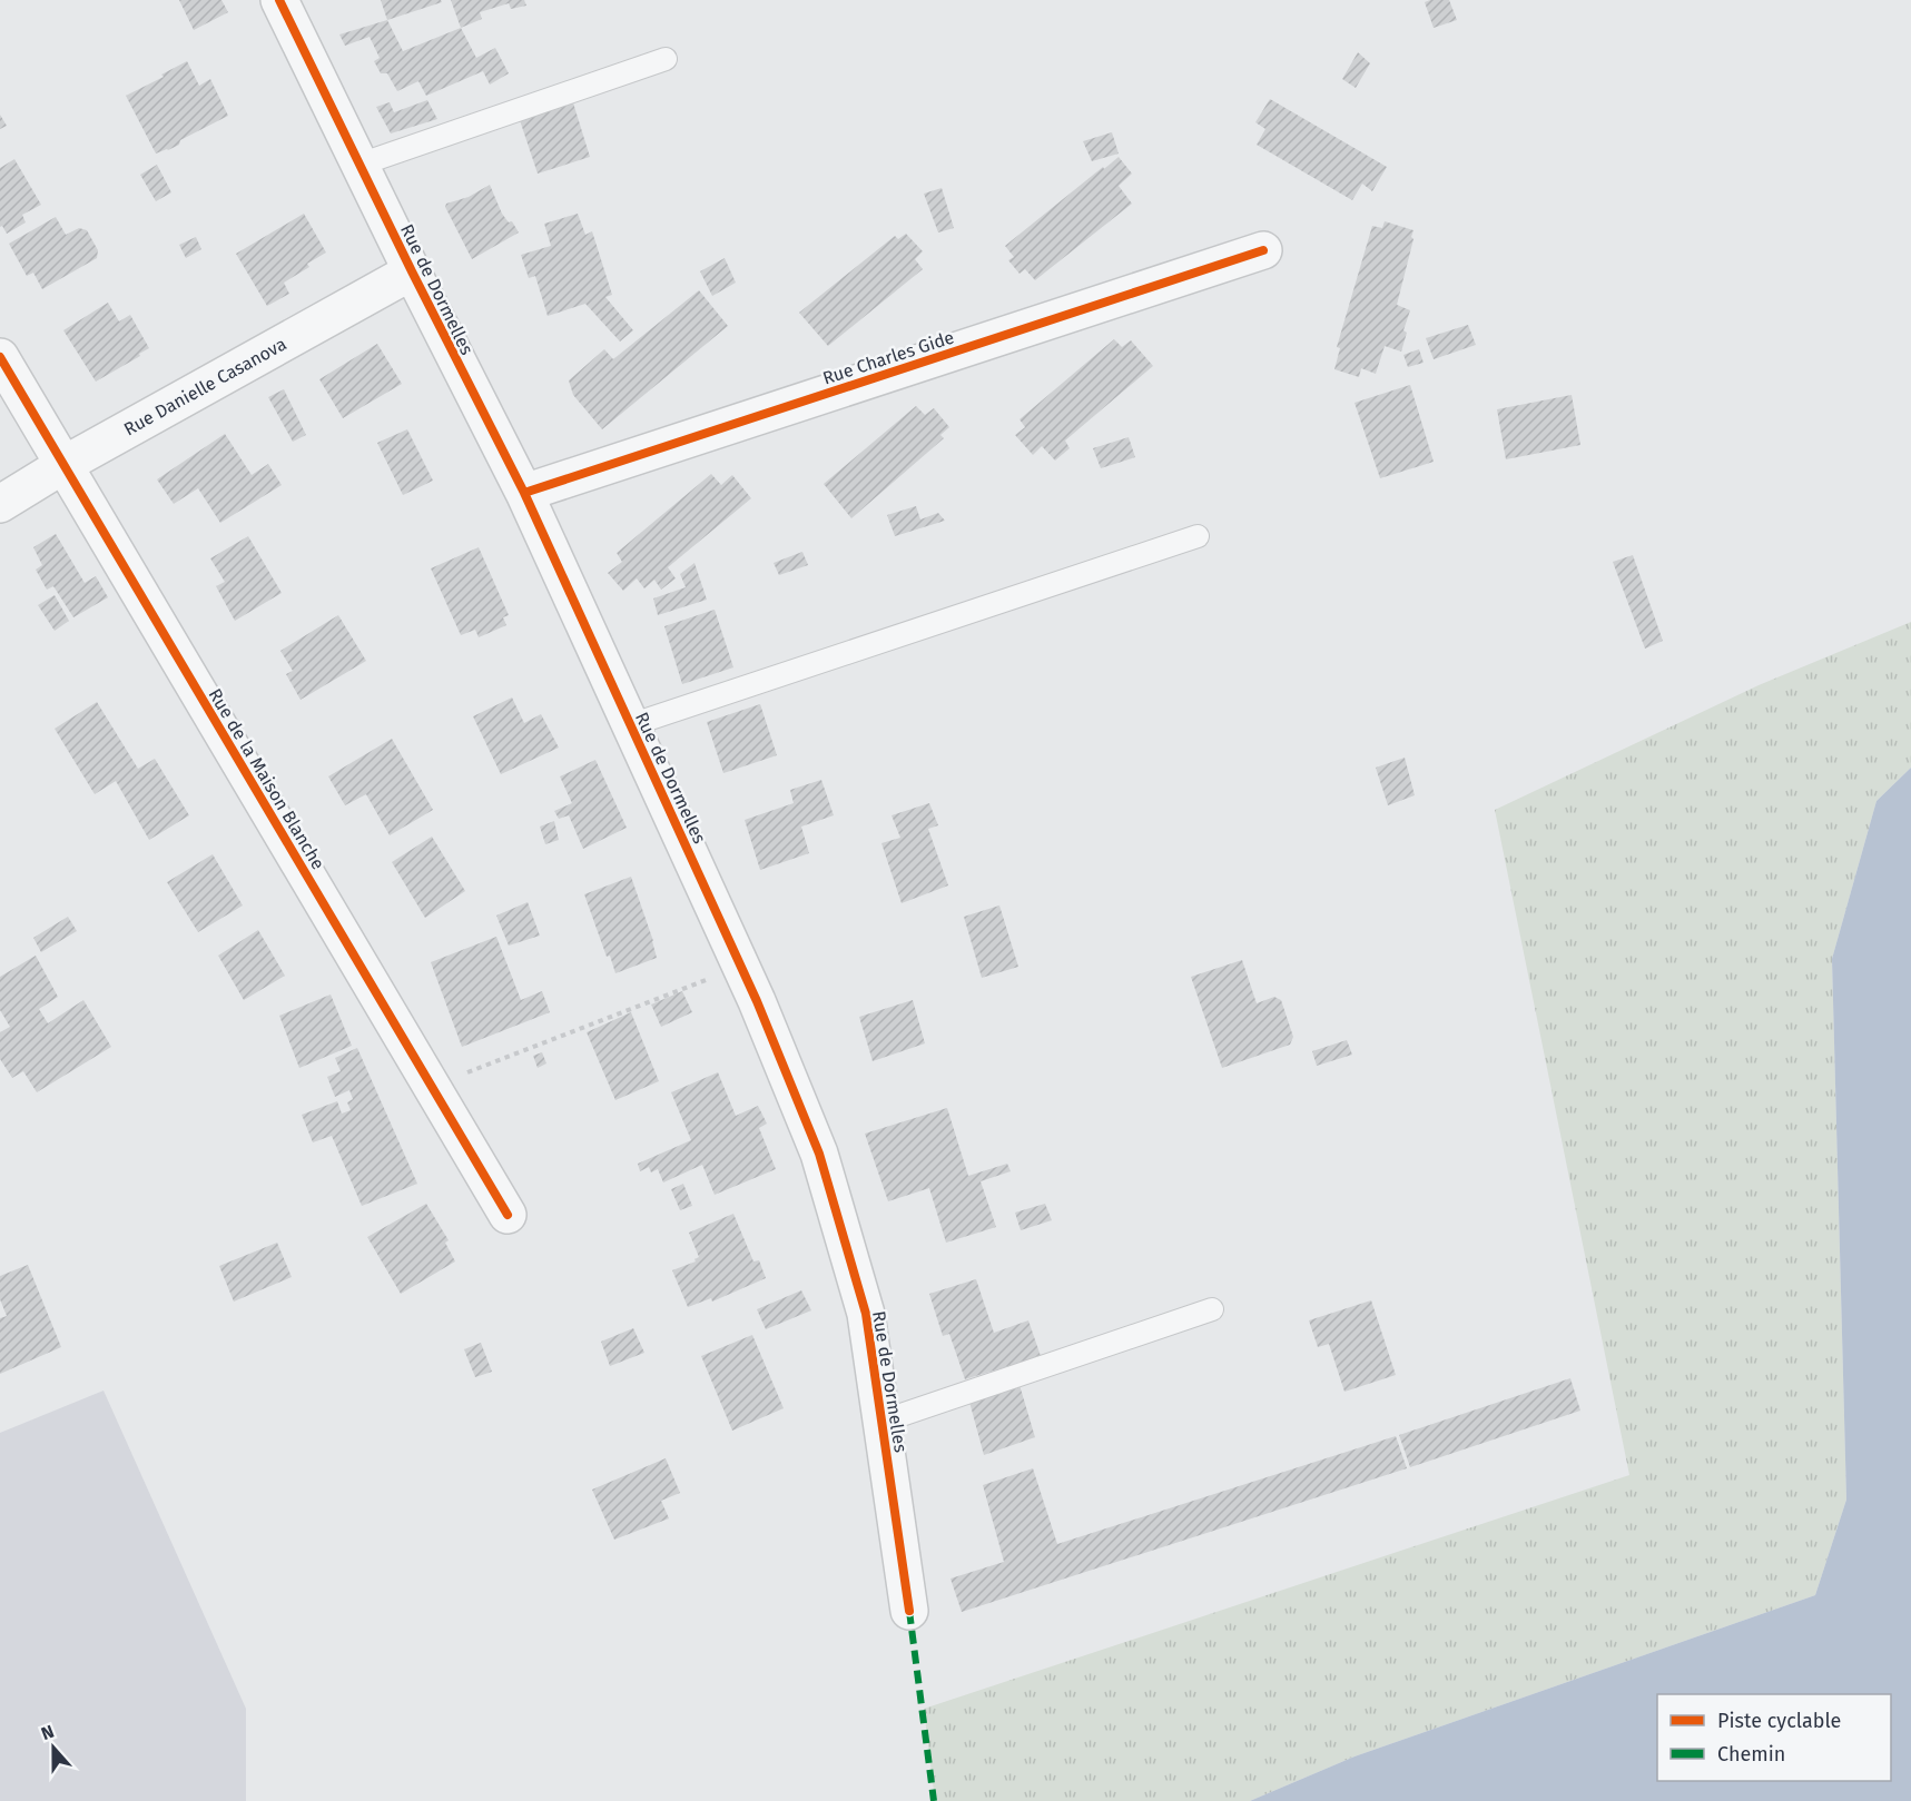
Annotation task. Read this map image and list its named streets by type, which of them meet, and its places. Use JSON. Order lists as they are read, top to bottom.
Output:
{
  "streets": {
    "street": [
      "Rue de Dormelles",
      "Rue Charles Gide",
      "Rue Danielle Casanova",
      "Rue de la Maison Blanche"
    ]
  },
  "crossings": [
    ["Rue de Dormelles", "Rue Charles Gide"],
    ["Rue de Dormelles", "Rue Danielle Casanova"],
    ["Rue Danielle Casanova", "Rue de la Maison Blanche"]
  ],
  "legend": ["Piste cyclable", "Chemin"],
  "north": "top"
}
